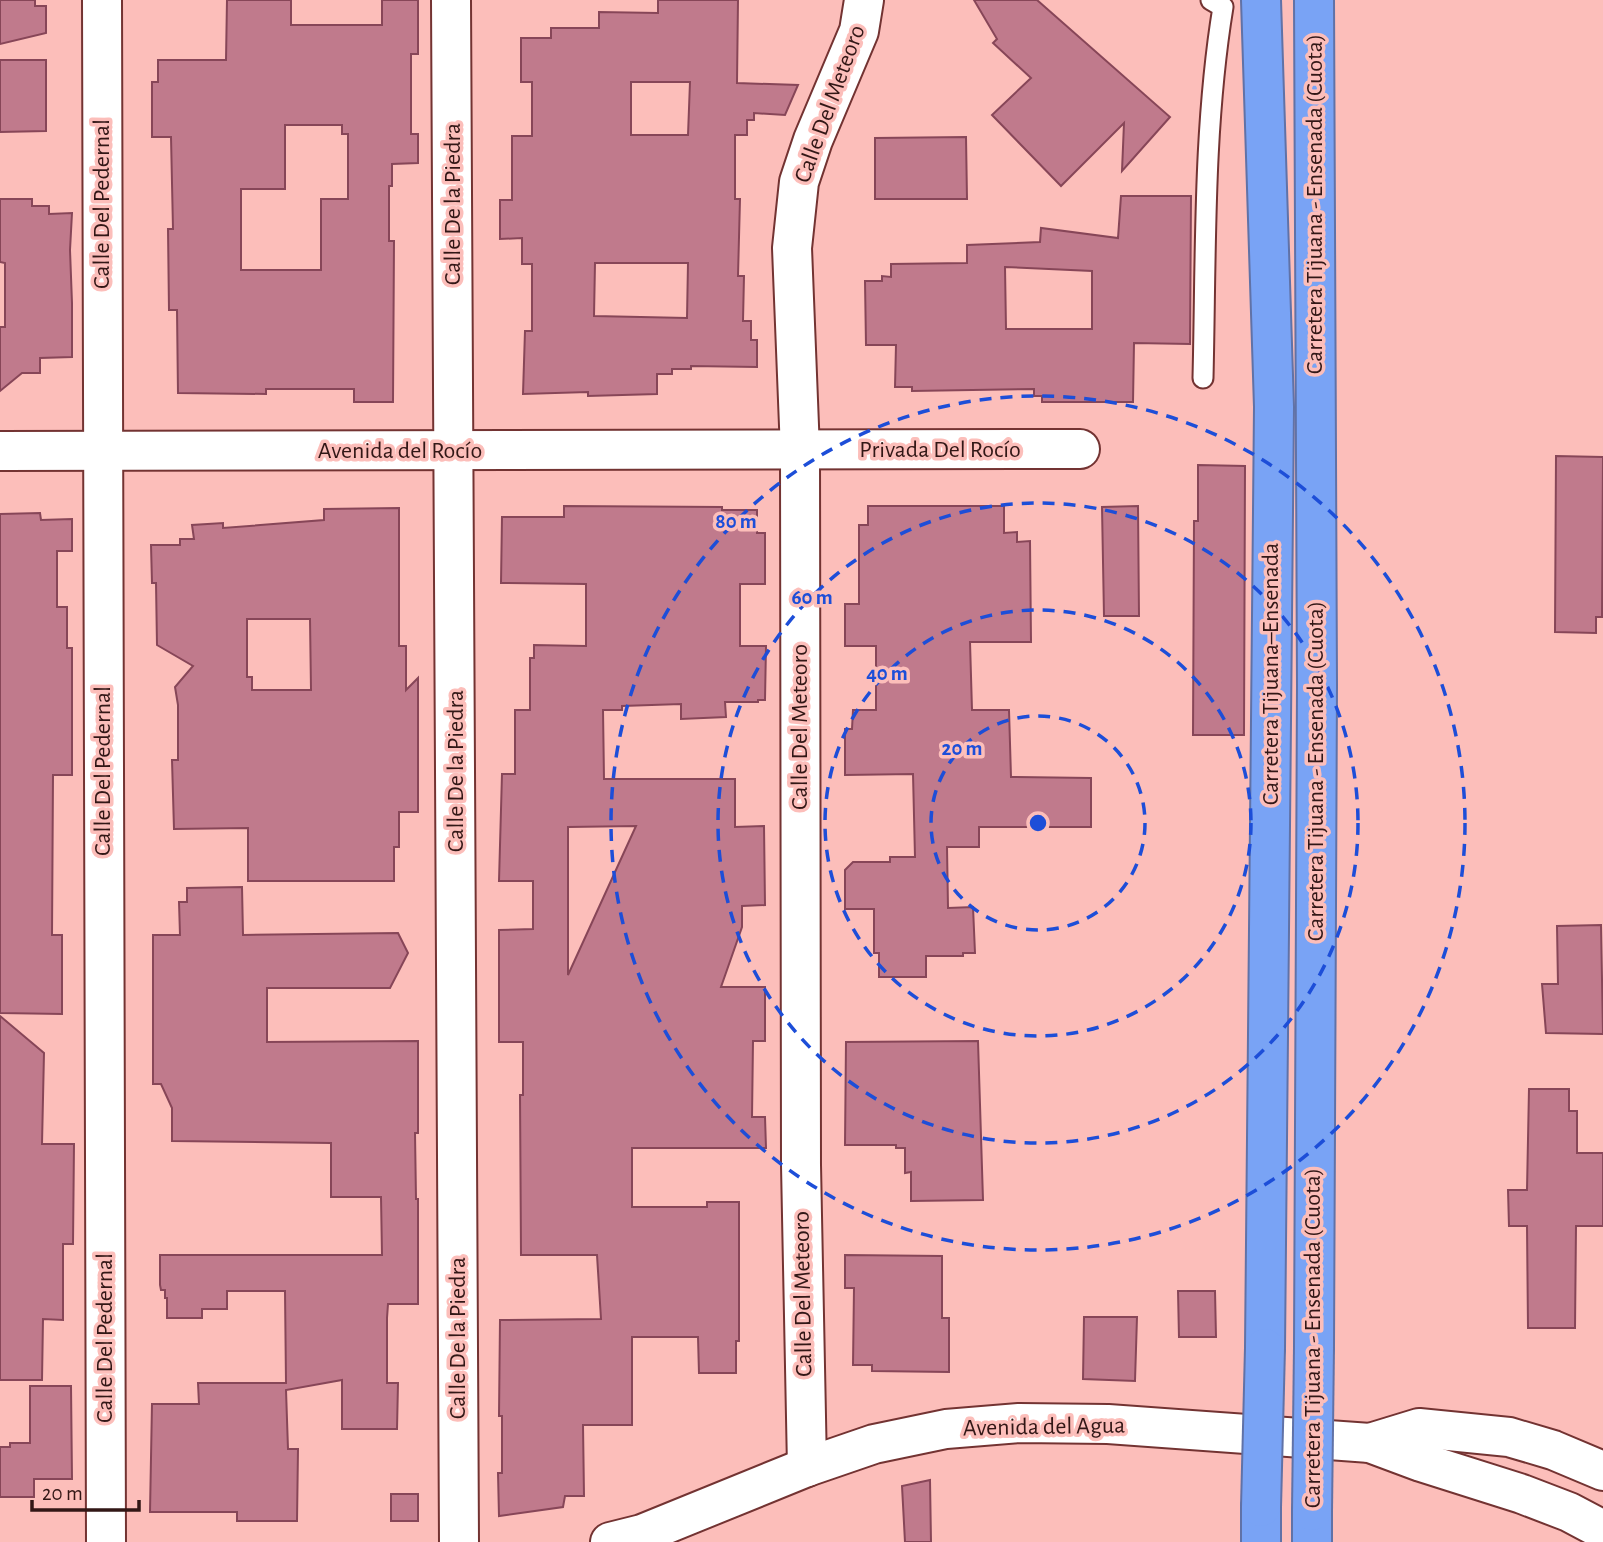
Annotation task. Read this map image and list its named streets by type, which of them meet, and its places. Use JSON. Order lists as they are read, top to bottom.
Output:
{
  "streets": {
    "highway": ["Carretera Tijuana - Ensenada (Cuota)", "Carretera Tijuana–Ensenada"],
    "street": [
      "Calle Del Meteoro",
      "Calle Del Pedernal",
      "Calle De la Piedra",
      "Privada Del Rocío",
      "Avenida del Rocío",
      "Avenida del Agua"
    ]
  },
  "crossings": [
    ["Calle Del Meteoro", "Privada Del Rocío"],
    ["Calle Del Meteoro", "Avenida del Rocío"],
    ["Calle Del Meteoro", "Avenida del Agua"],
    ["Calle Del Pedernal", "Avenida del Rocío"],
    ["Calle De la Piedra", "Avenida del Rocío"],
    ["Carretera Tijuana - Ensenada (Cuota)", "Carretera Tijuana–Ensenada"],
    ["Privada Del Rocío", "Avenida del Rocío"]
  ],
  "scale_bar": "20 m",
  "rings": [
    "80 m",
    "60 m",
    "40 m",
    "20 m"
  ]
}
